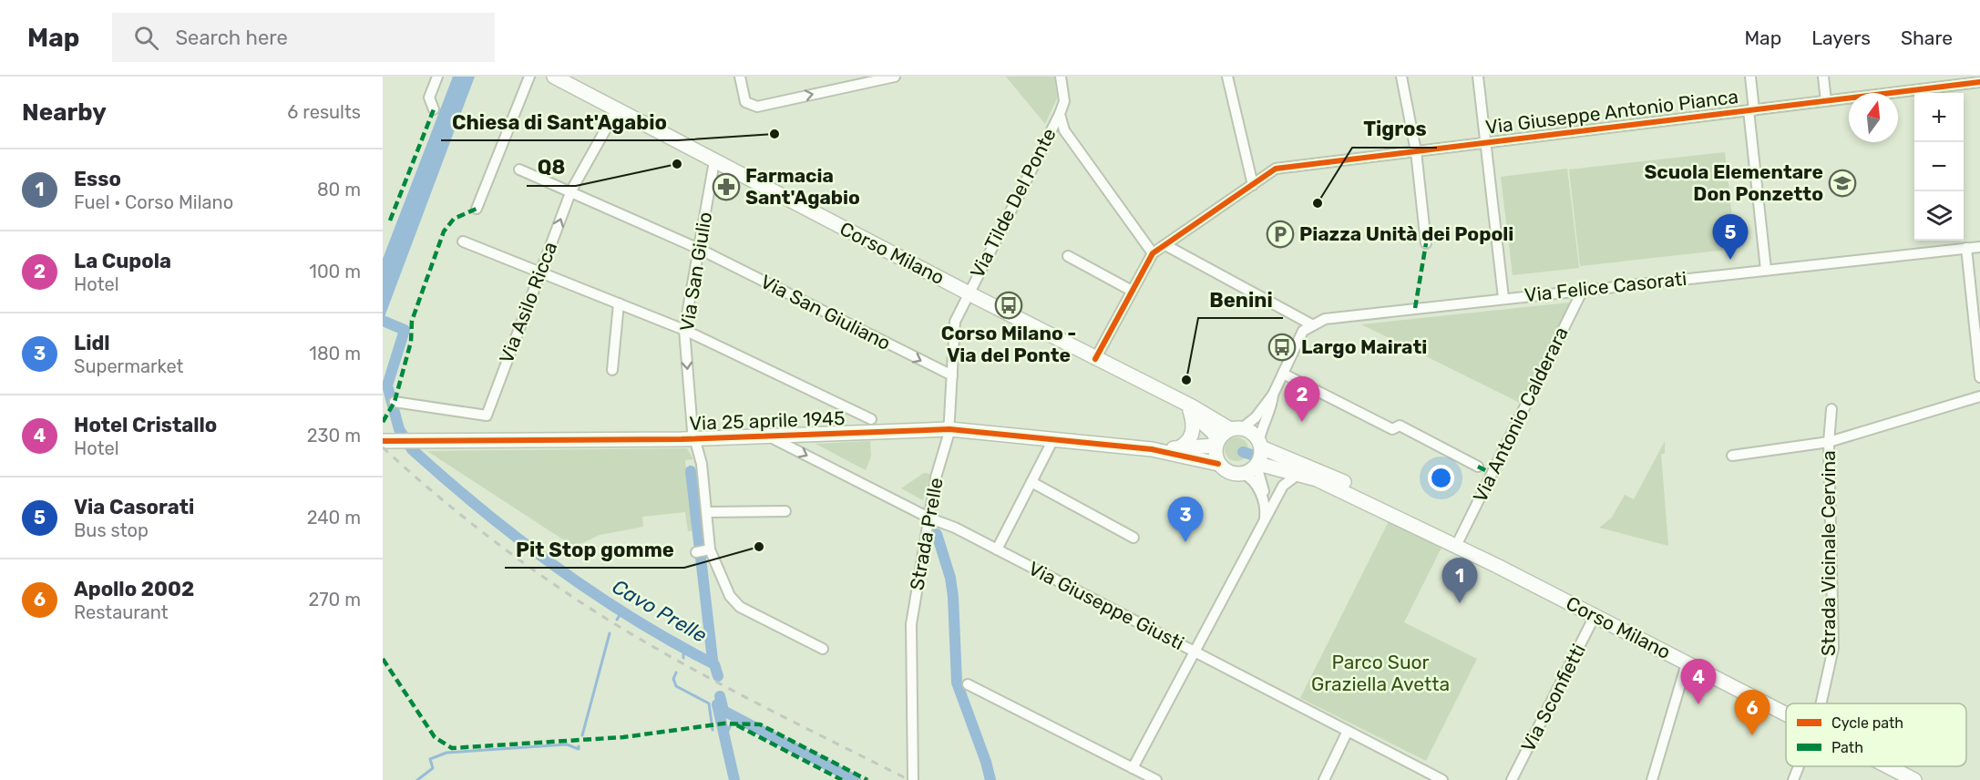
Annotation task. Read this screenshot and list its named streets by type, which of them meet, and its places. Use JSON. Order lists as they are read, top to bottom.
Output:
{
  "streets": {
    "main road": ["Corso Milano", "Via 25 aprile 1945"],
    "street": [
      "Via Giuseppe Antonio Pianca",
      "Via Tilde Del Ponte",
      "Via San Giulio",
      "Via Felice Casorati",
      "Via Asilo Ricca",
      "Via San Giuliano",
      "Via Antonio Calderara",
      "Strada Prelle",
      "Strada Vicinale Cervina",
      "Via Giuseppe Giusti",
      "Via Sconfietti"
    ]
  },
  "crossings": [
    ["Via Tilde Del Ponte", "Corso Milano"],
    ["Via Tilde Del Ponte", "Strada Prelle"],
    ["Corso Milano", "Via San Giulio"],
    ["Corso Milano", "Via Asilo Ricca"],
    ["Corso Milano", "Via Antonio Calderara"],
    ["Corso Milano", "Strada Prelle"],
    ["Corso Milano", "Via Sconfietti"],
    ["Via San Giulio", "Via San Giuliano"],
    ["Via San Giulio", "Via 25 aprile 1945"],
    ["Via Felice Casorati", "Via Antonio Calderara"],
    ["Via Asilo Ricca", "Via San Giuliano"],
    ["Via San Giuliano", "Strada Prelle"],
    ["Via 25 aprile 1945", "Strada Prelle"],
    ["Via 25 aprile 1945", "Via Giuseppe Giusti"],
    ["Strada Prelle", "Via Giuseppe Giusti"]
  ],
  "water": ["Cavo Prelle"],
  "parks": ["Parco Suor Graziella Avetta"],
  "places": {
    "other": [
      "Chiesa di Sant'Agabio",
      "Q8",
      "Tigros",
      "Benini",
      "Pit Stop gomme"
    ],
    "school or university": ["Scuola Elementare Don Ponzetto"],
    "pharmacy": ["Farmacia Sant'Agabio"],
    "parking": ["Piazza Unità dei Popoli"],
    "bus stop": ["Corso Milano - Via del Ponte", "Largo Mairati"]
  },
  "legend": ["Cycle path", "Path"],
  "north": "top",
  "page": {
    "header": "Map",
    "search": "Search here",
    "nav": ["Map", "Layers", "Share"],
    "heading": ["Nearby", "6 results"],
    "map_buttons": ["+", "−"],
    "list": [
      {
        "mark": "1",
        "name": "Esso",
        "note": "Fuel · Corso Milano",
        "value": "80 m"
      },
      {
        "mark": "2",
        "name": "La Cupola",
        "note": "Hotel",
        "value": "100 m"
      },
      {
        "mark": "3",
        "name": "Lidl",
        "note": "Supermarket",
        "value": "180 m"
      },
      {
        "mark": "4",
        "name": "Hotel Cristallo",
        "note": "Hotel",
        "value": "230 m"
      },
      {
        "mark": "5",
        "name": "Via Casorati",
        "note": "Bus stop",
        "value": "240 m"
      },
      {
        "mark": "6",
        "name": "Apollo 2002",
        "note": "Restaurant",
        "value": "270 m"
      }
    ],
    "pins": [
      "5",
      "2",
      "3",
      "1",
      "4",
      "6"
    ]
  }
}
